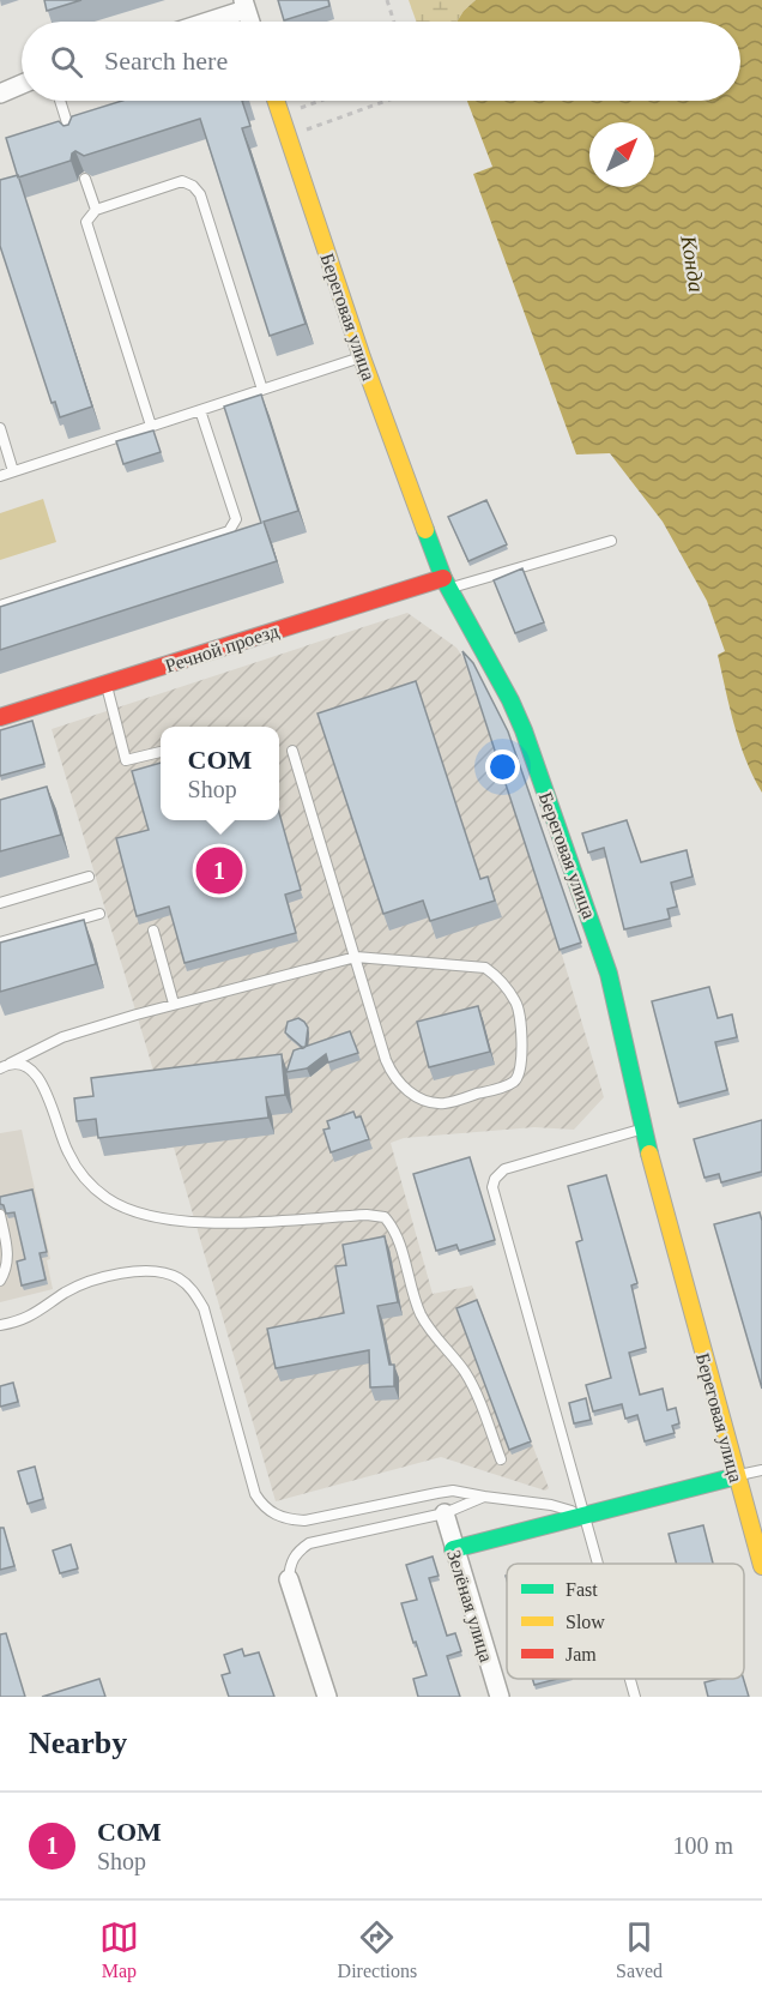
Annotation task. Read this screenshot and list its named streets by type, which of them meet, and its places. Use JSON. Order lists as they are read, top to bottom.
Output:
{
  "streets": {
    "street": ["Береговая улица", "Речной проезд", "Зелёная улица"]
  },
  "crossings": [
    ["Береговая улица", "Речной проезд"]
  ],
  "water": ["Конда"],
  "legend": ["Fast", "Slow", "Jam"],
  "north": "top right",
  "page": {
    "search": "Search here",
    "popup": ["СОМ", "Shop"],
    "pins": "1",
    "heading": "Nearby",
    "list": [
      {
        "mark": "1",
        "name": "СОМ",
        "note": "Shop",
        "value": "100 m"
      }
    ],
    "nav": ["Map", "Directions", "Saved"]
  }
}
